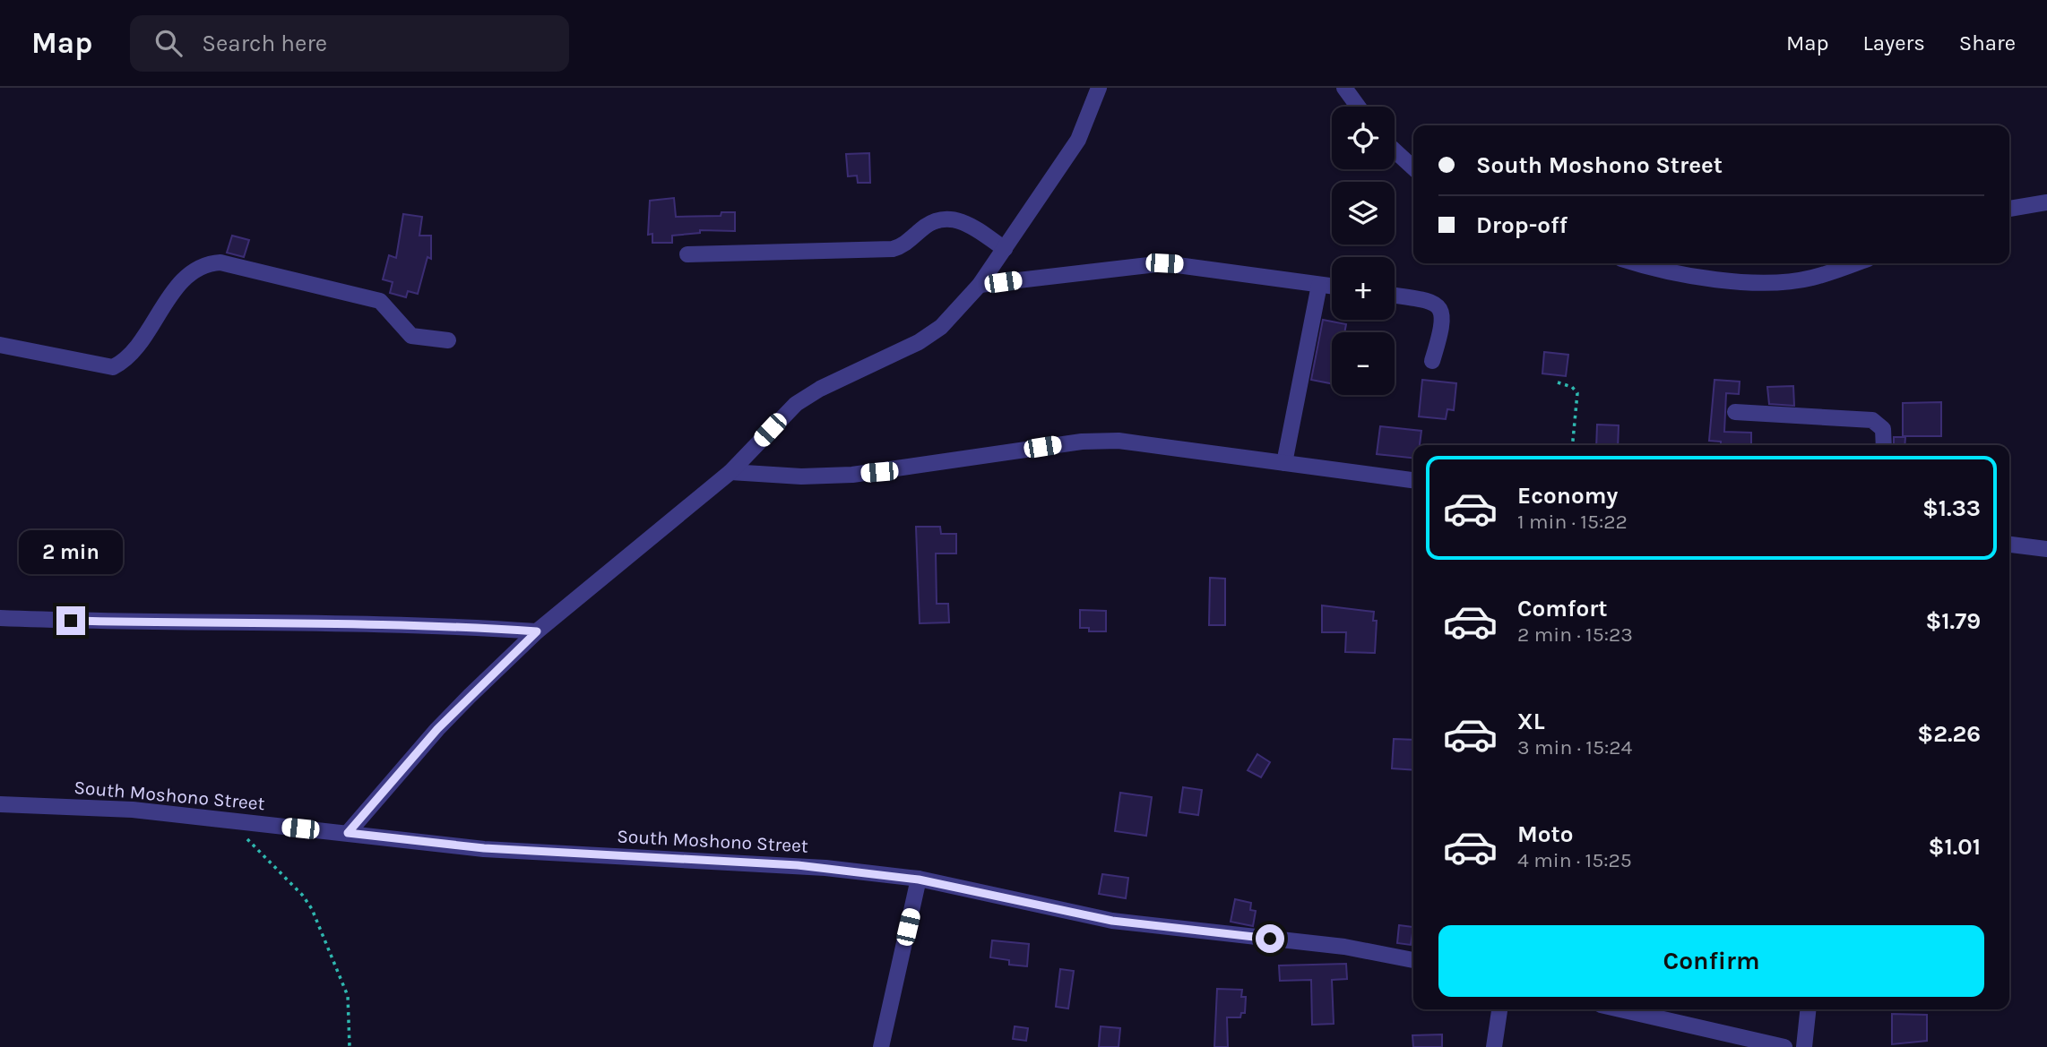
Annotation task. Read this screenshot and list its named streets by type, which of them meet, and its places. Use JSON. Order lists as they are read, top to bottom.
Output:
{
  "streets": {
    "street": ["South Moshono Street"]
  },
  "page": {
    "header": "Map",
    "search": "Search here",
    "nav": ["Map", "Layers", "Share"],
    "map_buttons": ["+", "−"],
    "banner": ["South Moshono Street", "Drop-off"],
    "list": [
      {
        "name": "Economy",
        "note": "1 min · 15:22",
        "value": "$1.33"
      },
      {
        "name": "Comfort",
        "note": "2 min · 15:23",
        "value": "$1.79"
      },
      {
        "name": "XL",
        "note": "3 min · 15:24",
        "value": "$2.26"
      },
      {
        "name": "Moto",
        "note": "4 min · 15:25",
        "value": "$1.01"
      }
    ],
    "bubble": "2 min",
    "buttons": "Confirm"
  }
}
